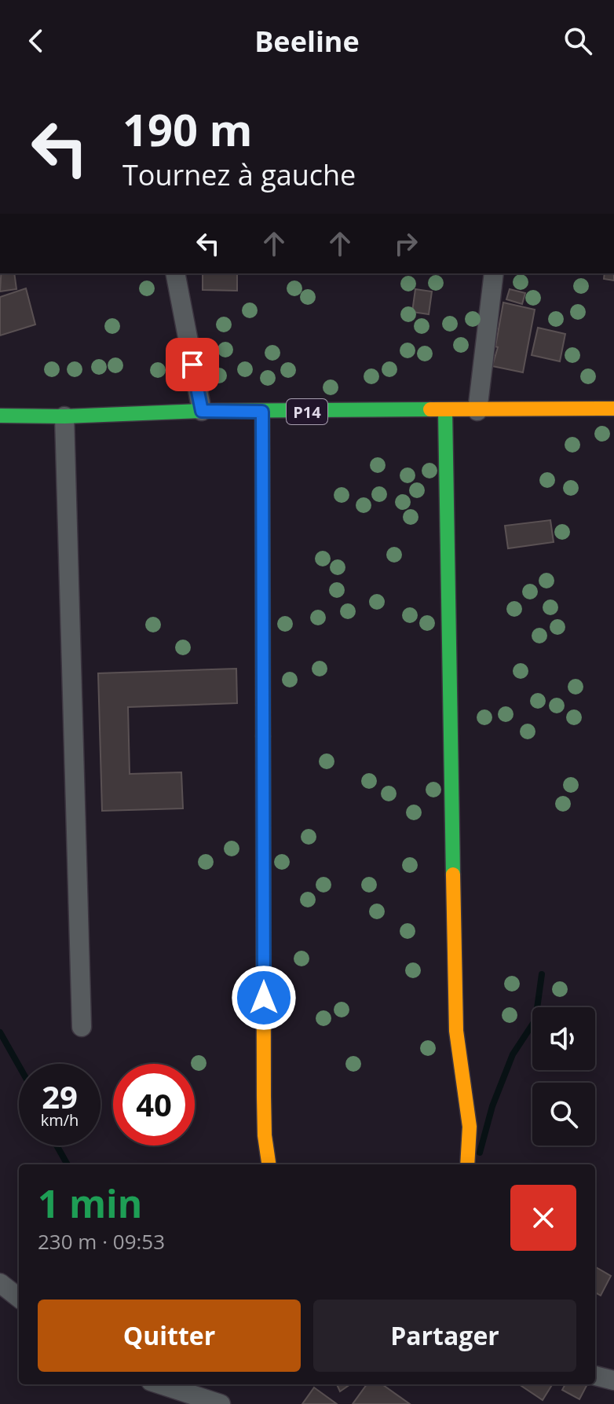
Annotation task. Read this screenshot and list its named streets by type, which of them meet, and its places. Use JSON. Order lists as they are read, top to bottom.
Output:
{
  "streets": {
    "street": ["P14"]
  },
  "page": {
    "header": "Beeline",
    "turn": ["190 m", "Tournez à gauche"],
    "speed": "29 km/h",
    "limit": "40",
    "heading": ["1 min", "230 m · 09:53"],
    "buttons": ["Quitter", "Partager"]
  }
}
